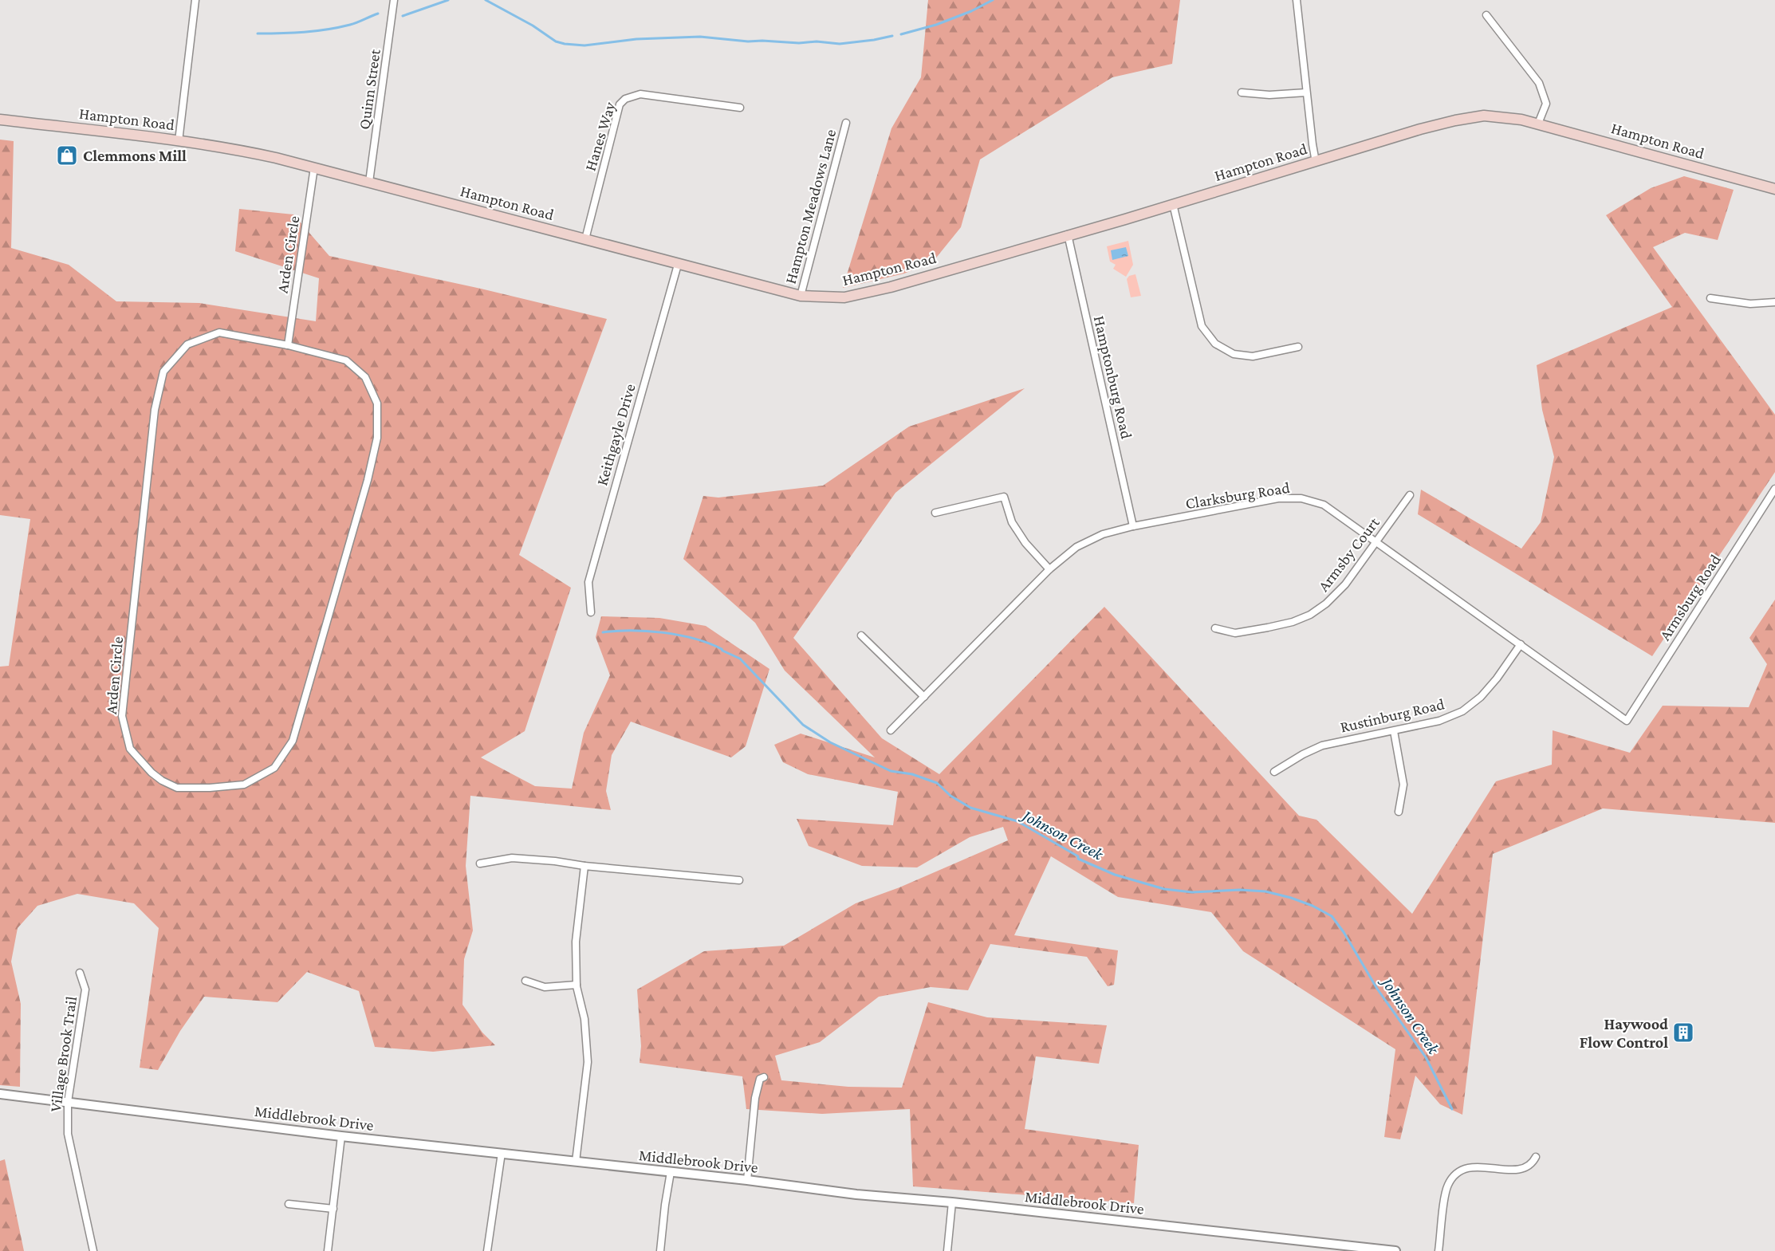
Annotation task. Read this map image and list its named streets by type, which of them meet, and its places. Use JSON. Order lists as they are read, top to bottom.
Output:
{
  "streets": {
    "main road": ["Hampton Road"],
    "street": [
      "Quinn Street",
      "Hanes Way",
      "Hampton Meadows Lane",
      "Arden Circle",
      "Hamptonburg Road",
      "Keithgayle Drive",
      "Clarksburg Road",
      "Armsby Court",
      "Armsburg Road",
      "Rustinburg Road",
      "Village Brook Trail",
      "Middlebrook Drive"
    ]
  },
  "crossings": [
    ["Quinn Street", "Hampton Road"],
    ["Hampton Road", "Hanes Way"],
    ["Hampton Road", "Hampton Meadows Lane"],
    ["Hampton Road", "Arden Circle"],
    ["Hampton Road", "Hamptonburg Road"],
    ["Hampton Road", "Keithgayle Drive"],
    ["Hamptonburg Road", "Clarksburg Road"],
    ["Clarksburg Road", "Armsby Court"],
    ["Clarksburg Road", "Armsburg Road"],
    ["Clarksburg Road", "Rustinburg Road"],
    ["Village Brook Trail", "Middlebrook Drive"]
  ],
  "water": ["Johnson Creek"],
  "places": {
    "shop": ["Clemmons Mill"],
    "building": ["Haywood Flow Control"]
  }
}
